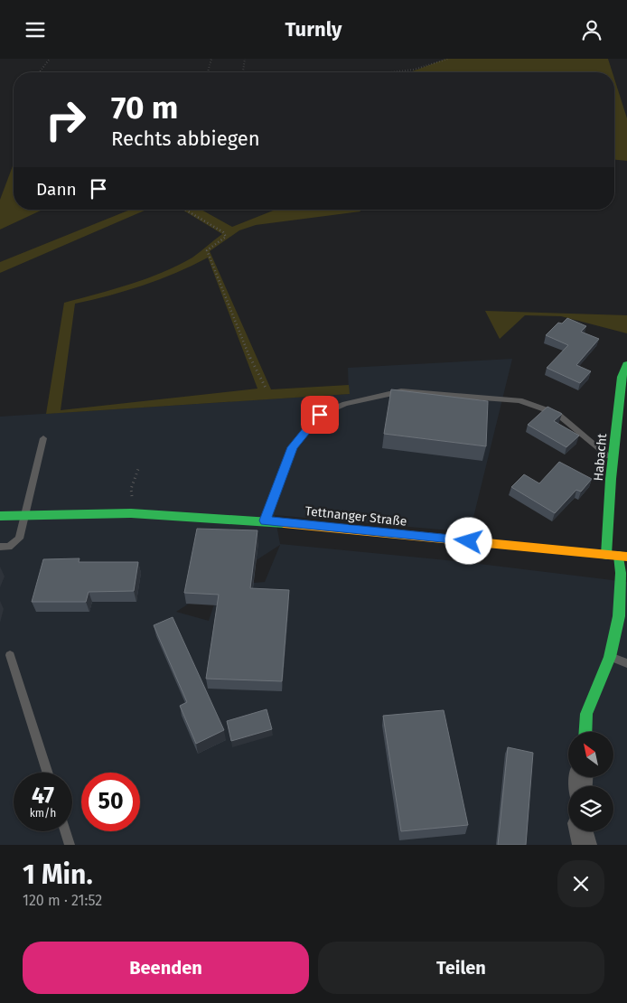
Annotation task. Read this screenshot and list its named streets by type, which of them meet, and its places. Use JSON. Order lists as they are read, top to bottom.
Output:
{
  "streets": {
    "main road": ["Habacht", "Tettnanger Straße"]
  },
  "crossings": [
    ["Habacht", "Tettnanger Straße"]
  ],
  "north": "top left",
  "page": {
    "header": "Turnly",
    "turn": ["70 m", "Rechts abbiegen"],
    "then": "Dann",
    "speed": "47 km/h",
    "limit": "50",
    "heading": ["1 Min.", "120 m · 21:52"],
    "buttons": ["Beenden", "Teilen"]
  }
}
